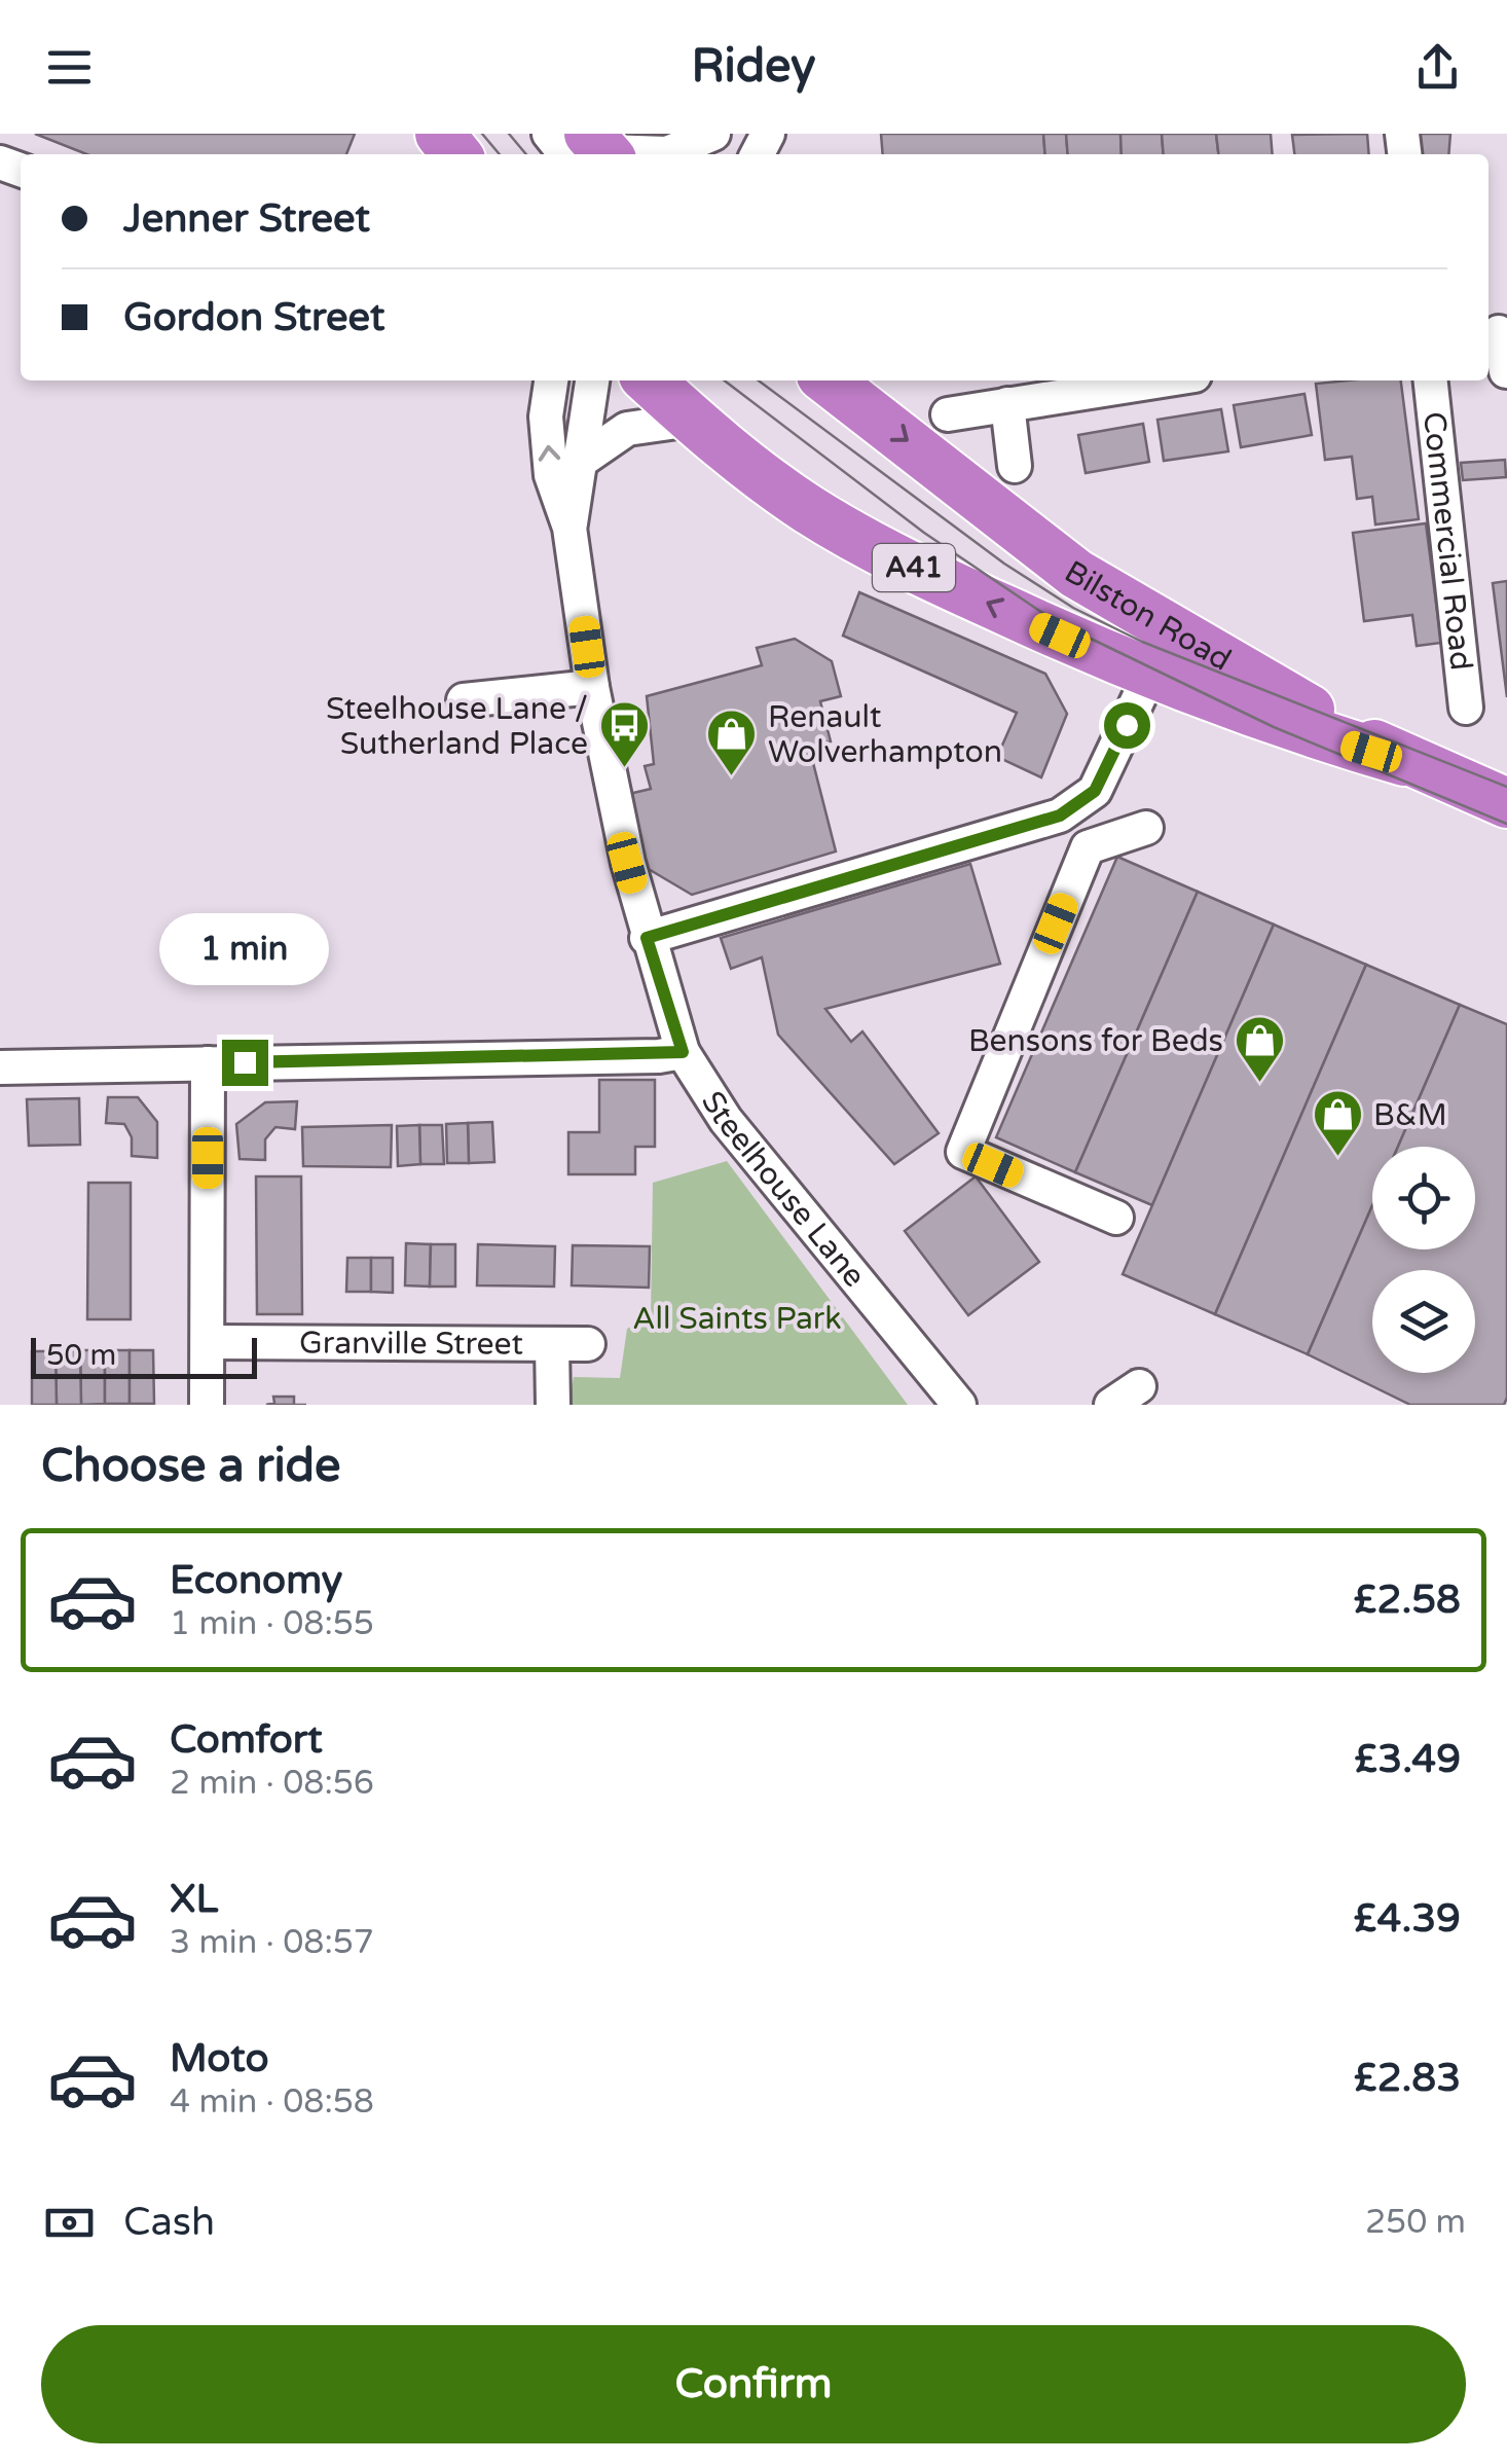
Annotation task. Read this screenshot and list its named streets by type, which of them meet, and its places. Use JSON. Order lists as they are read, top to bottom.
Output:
{
  "streets": {
    "highway": ["A41", "Bilston Road"],
    "street": ["Commercial Road", "Steelhouse Lane", "Granville Street"]
  },
  "parks": ["All Saints Park"],
  "places": {
    "bus stop": ["Steelhouse Lane / Sutherland Place"],
    "shop": ["Renault Wolverhampton", "Bensons for Beds", "B&M"]
  },
  "scale_bar": "50 m",
  "page": {
    "header": "Ridey",
    "banner": ["Jenner Street", "Gordon Street"],
    "bubble": "1 min",
    "scale": "50 m",
    "heading": "Choose a ride",
    "list": [
      {
        "name": "Economy",
        "note": "1 min · 08:55",
        "value": "£2.58"
      },
      {
        "name": "Comfort",
        "note": "2 min · 08:56",
        "value": "£3.49"
      },
      {
        "name": "XL",
        "note": "3 min · 08:57",
        "value": "£4.39"
      },
      {
        "name": "Moto",
        "note": "4 min · 08:58",
        "value": "£2.83"
      }
    ],
    "pay": ["Cash", "250 m"],
    "buttons": "Confirm"
  }
}
